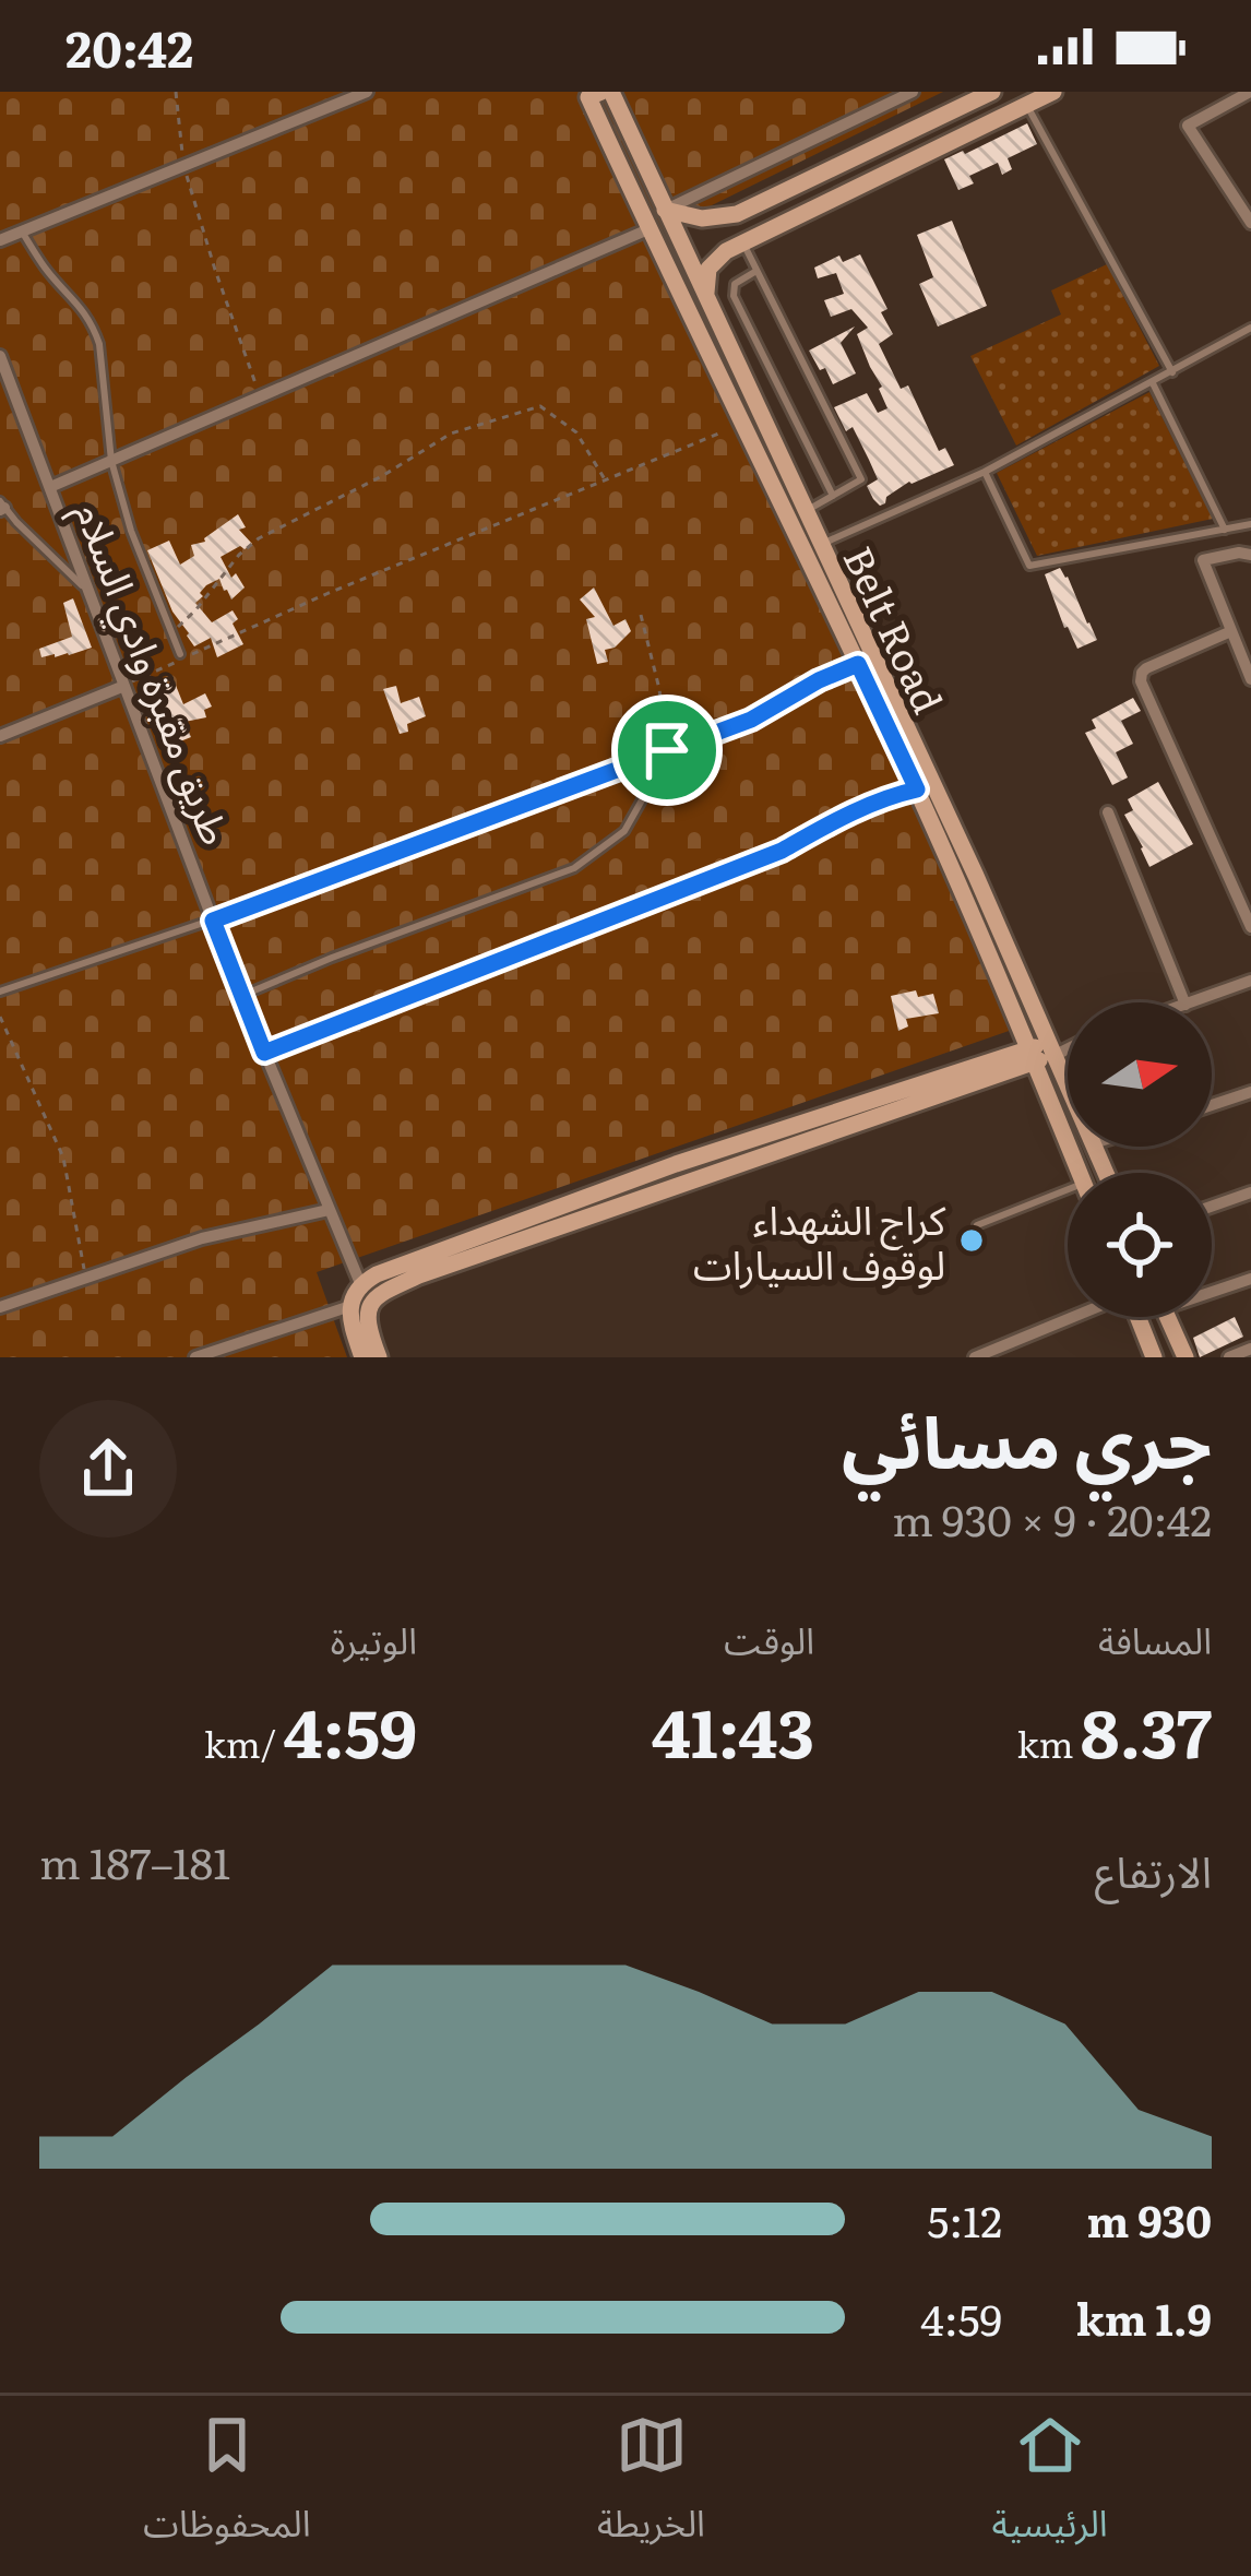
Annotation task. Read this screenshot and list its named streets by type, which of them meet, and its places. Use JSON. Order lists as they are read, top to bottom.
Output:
{
  "streets": {
    "main road": ["Belt Road"],
    "street": ["طريق مقبرة وادي السلام"]
  },
  "places": ["كراج الشهداء لوقوف السيارات"],
  "north": "right",
  "page": {
    "status": "20:42",
    "heading": ["جري مسائي", "20:42 · 9 × 930 m"],
    "stats": [
      ["المسافة", "8.37 km"],
      ["الوقت", "41:43"],
      ["الوتيرة", "4:59 /km"]
    ],
    "chart": ["الارتفاع", "181–187 m"],
    "list": [
      {
        "name": "930 m",
        "note": "5:12"
      },
      {
        "name": "1.9 km",
        "note": "4:59"
      }
    ],
    "tabs": ["الرئيسية", "الخريطة", "المحفوظات"]
  }
}
